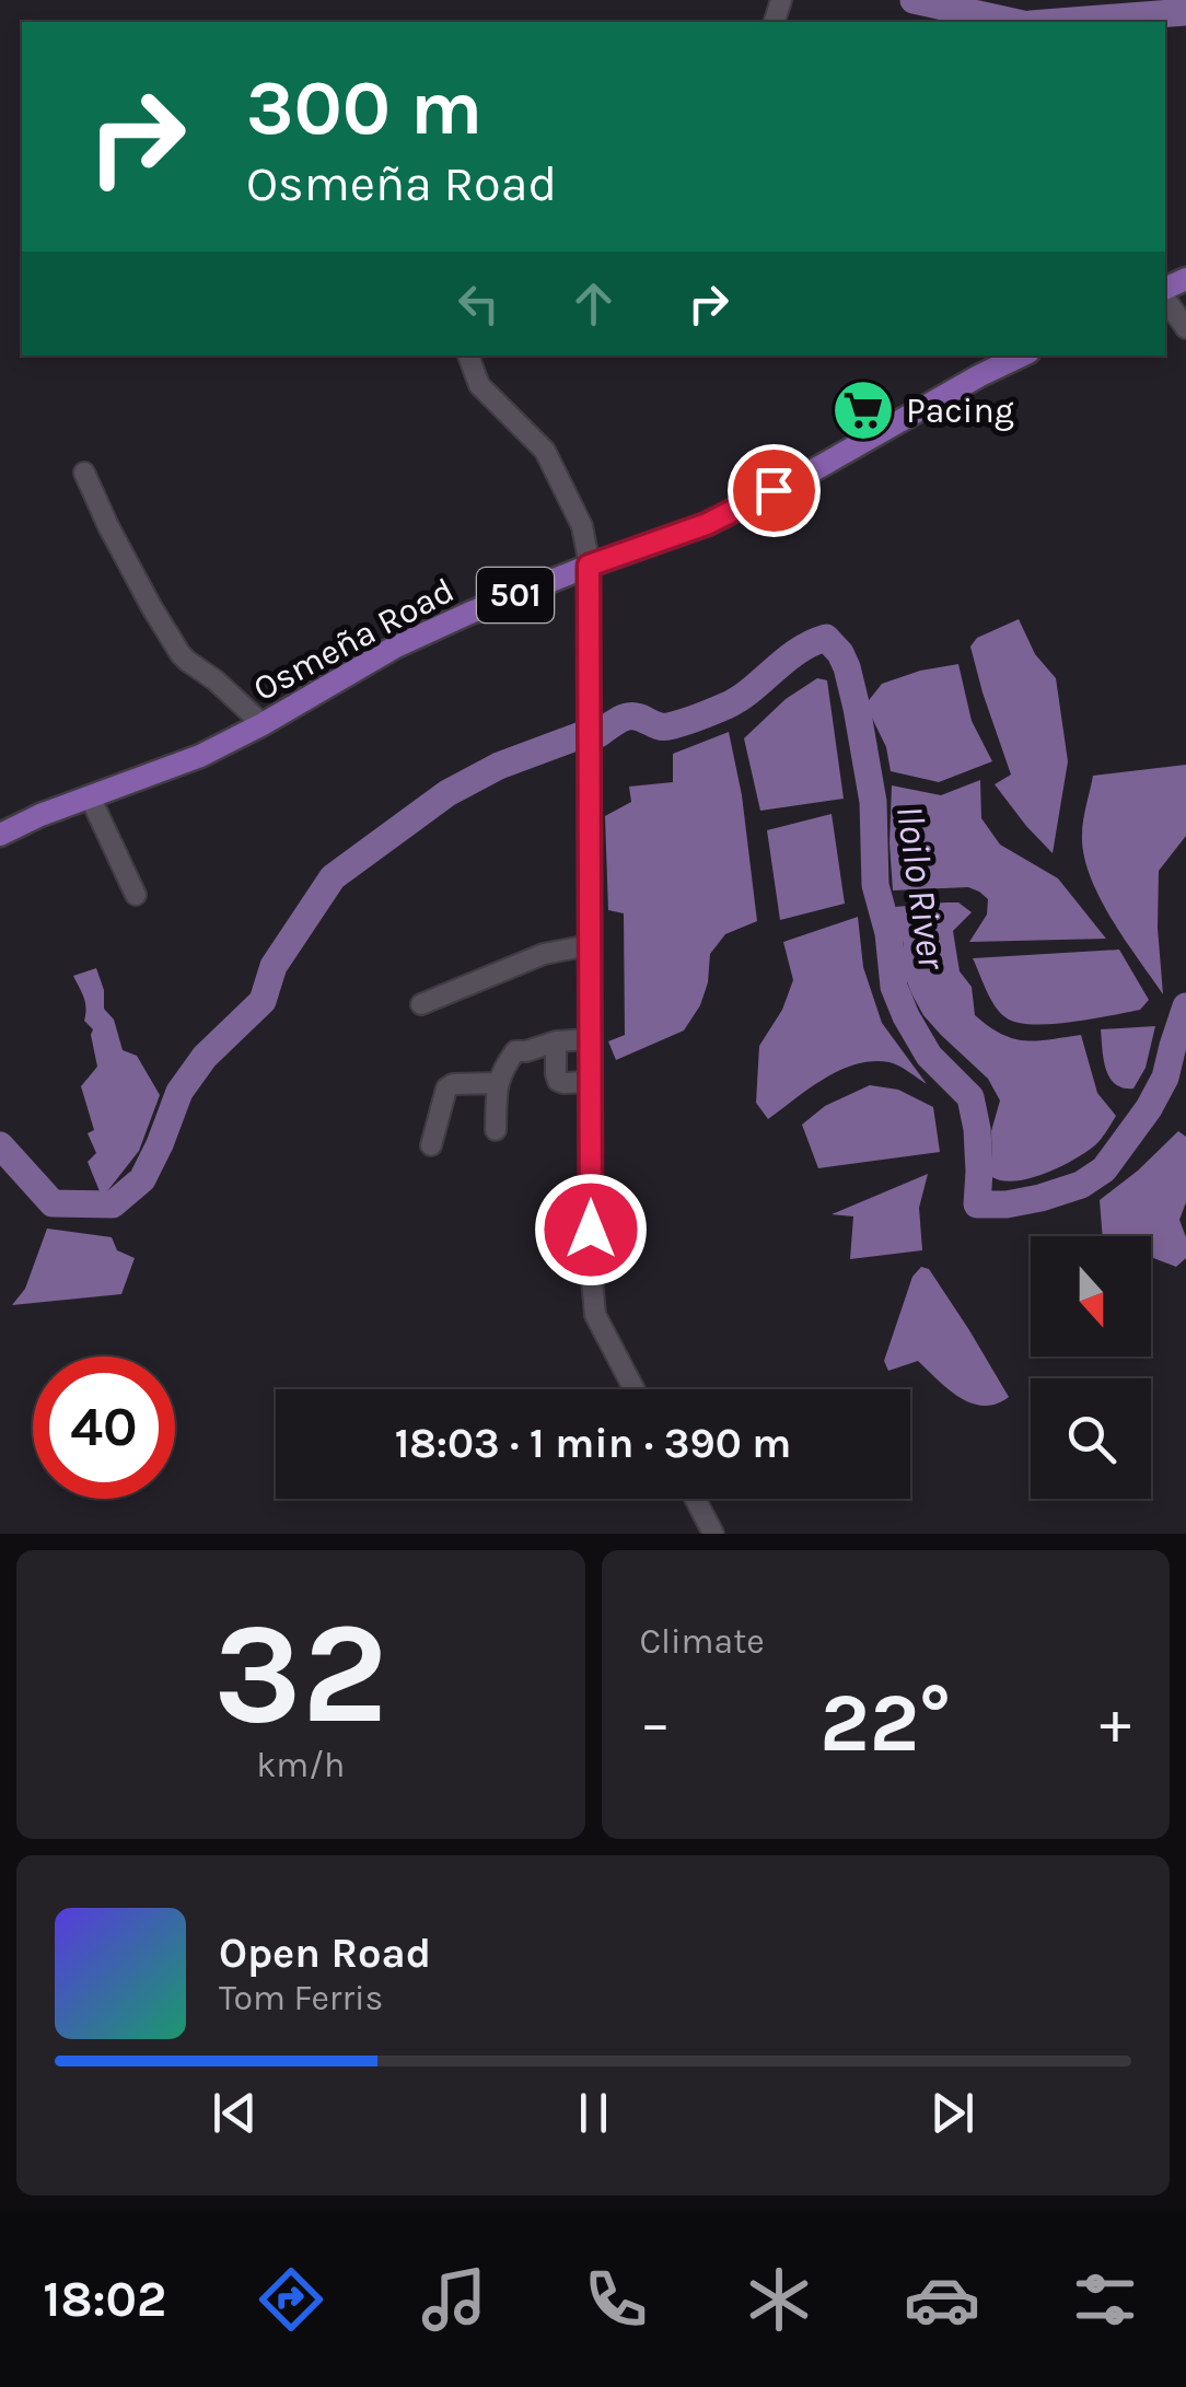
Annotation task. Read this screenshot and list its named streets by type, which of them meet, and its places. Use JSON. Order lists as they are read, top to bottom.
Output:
{
  "streets": {
    "main road": ["501", "Osmeña Road"]
  },
  "water": ["Iloilo River"],
  "places": {
    "supermarket": ["Pacing"]
  },
  "north": "bottom",
  "page": {
    "turn": ["300 m", "Osmeña Road"],
    "limit": "40",
    "trip": "18:03 · 1 min · 390 m",
    "tile": [
      ["32", "km/h"],
      "Climate"
    ],
    "heat": ["−", "22°", "+"],
    "song": ["Open Road", "Tom Ferris"],
    "tabs": "18:02"
  }
}
